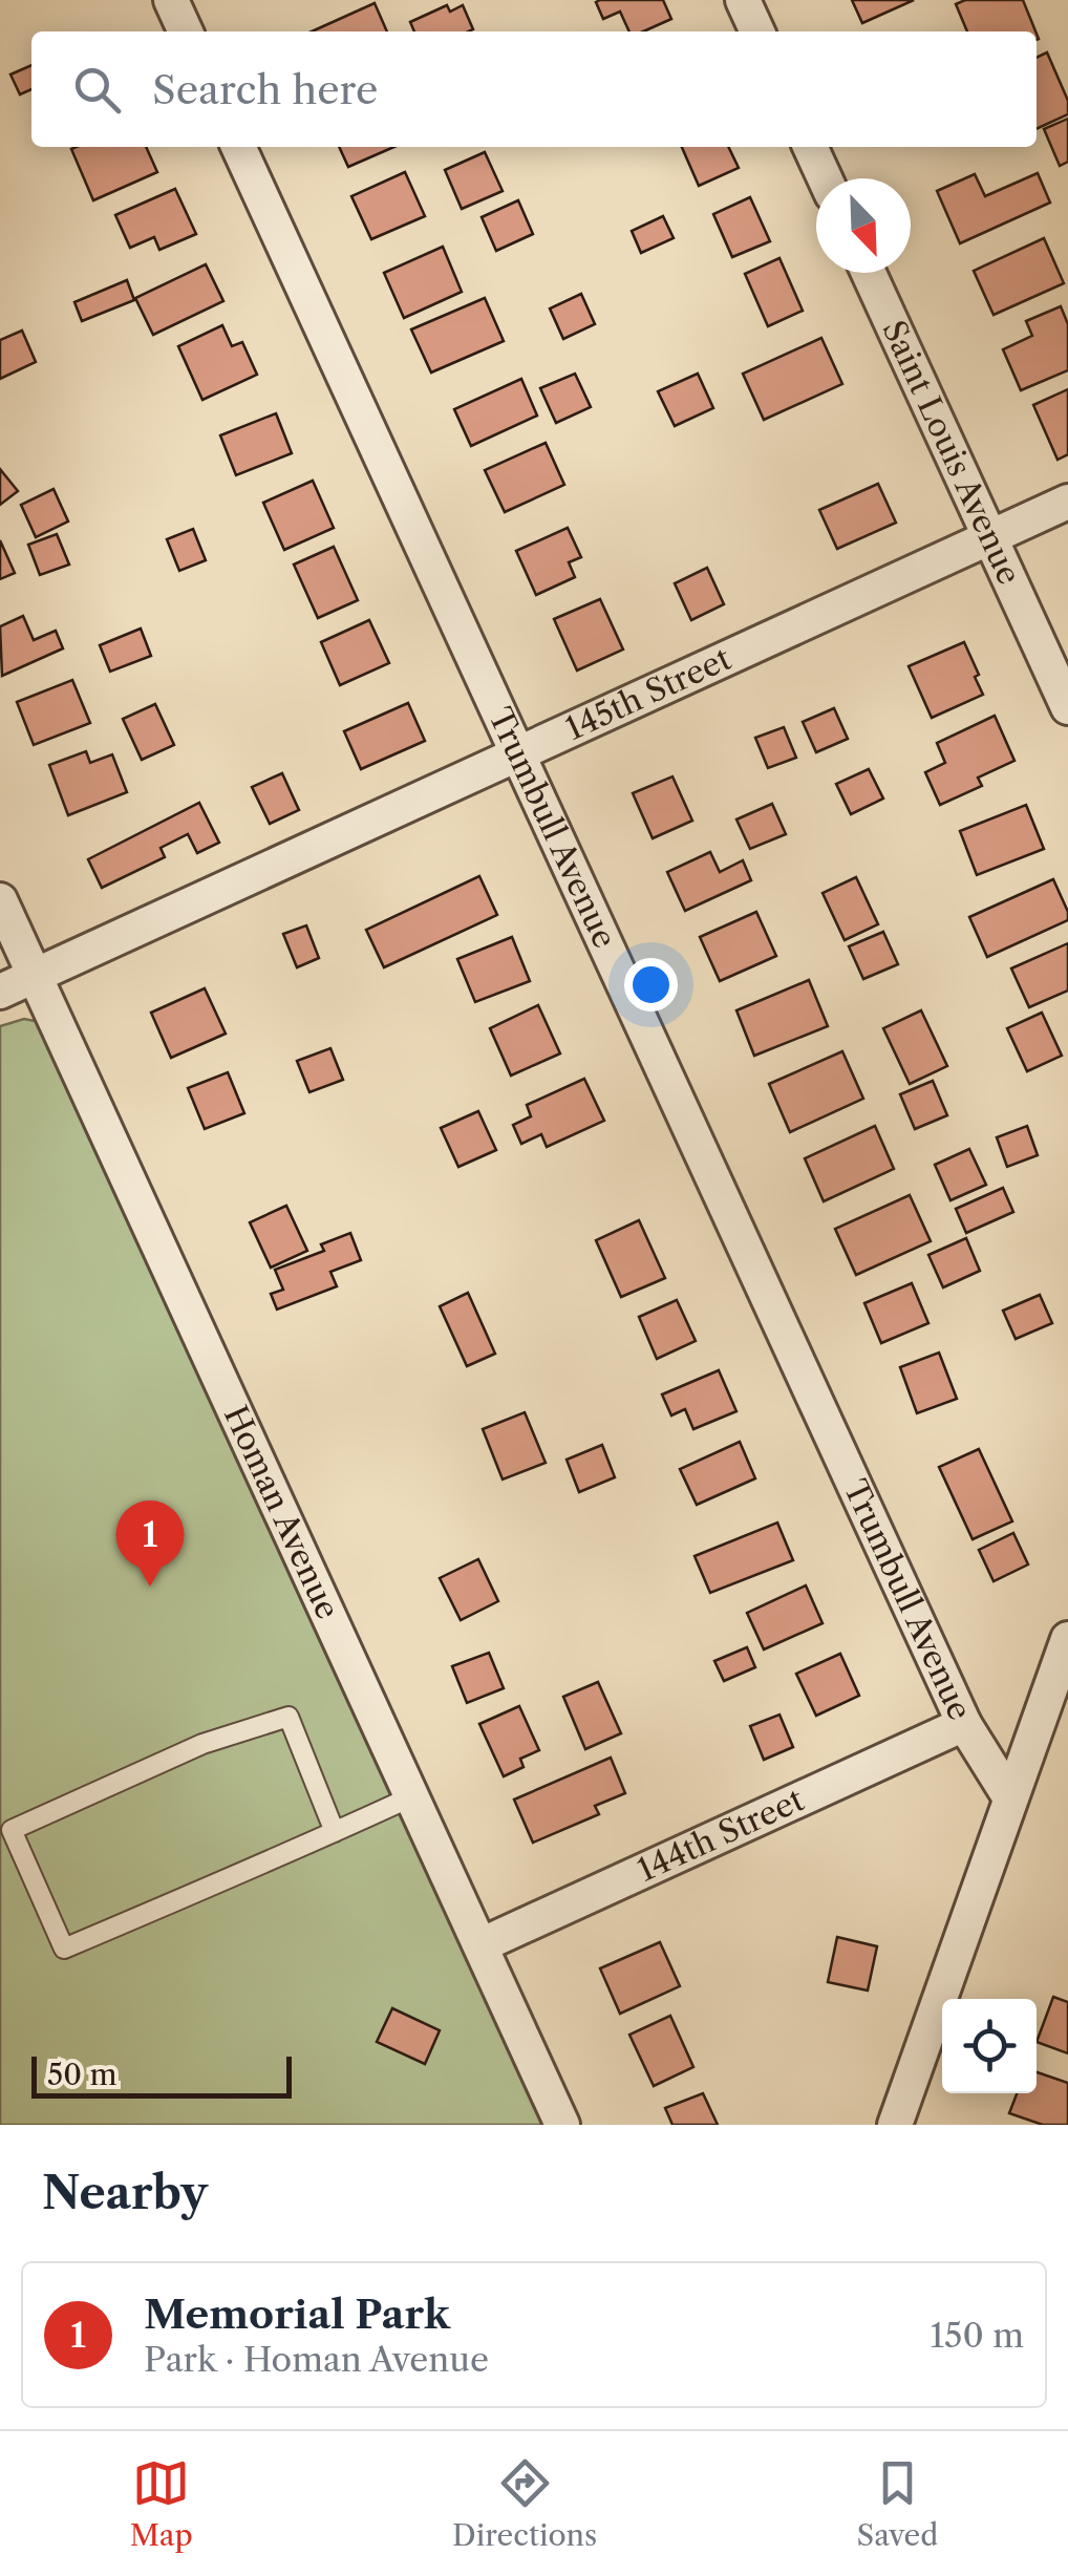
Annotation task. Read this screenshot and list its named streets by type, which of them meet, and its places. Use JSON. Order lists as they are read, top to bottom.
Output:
{
  "streets": {
    "street": [
      "Saint Louis Avenue",
      "145th Street",
      "Trumbull Avenue",
      "Homan Avenue",
      "144th Street"
    ]
  },
  "crossings": [
    ["Saint Louis Avenue", "145th Street"],
    ["145th Street", "Trumbull Avenue"],
    ["145th Street", "Homan Avenue"],
    ["Trumbull Avenue", "144th Street"],
    ["Homan Avenue", "144th Street"]
  ],
  "scale_bar": "50 m",
  "north": "bottom right",
  "page": {
    "search": "Search here",
    "pins": "1",
    "scale": "50 m",
    "heading": "Nearby",
    "list": [
      {
        "mark": "1",
        "name": "Memorial Park",
        "note": "Park · Homan Avenue",
        "value": "150 m"
      }
    ],
    "nav": ["Map", "Directions", "Saved"]
  }
}
